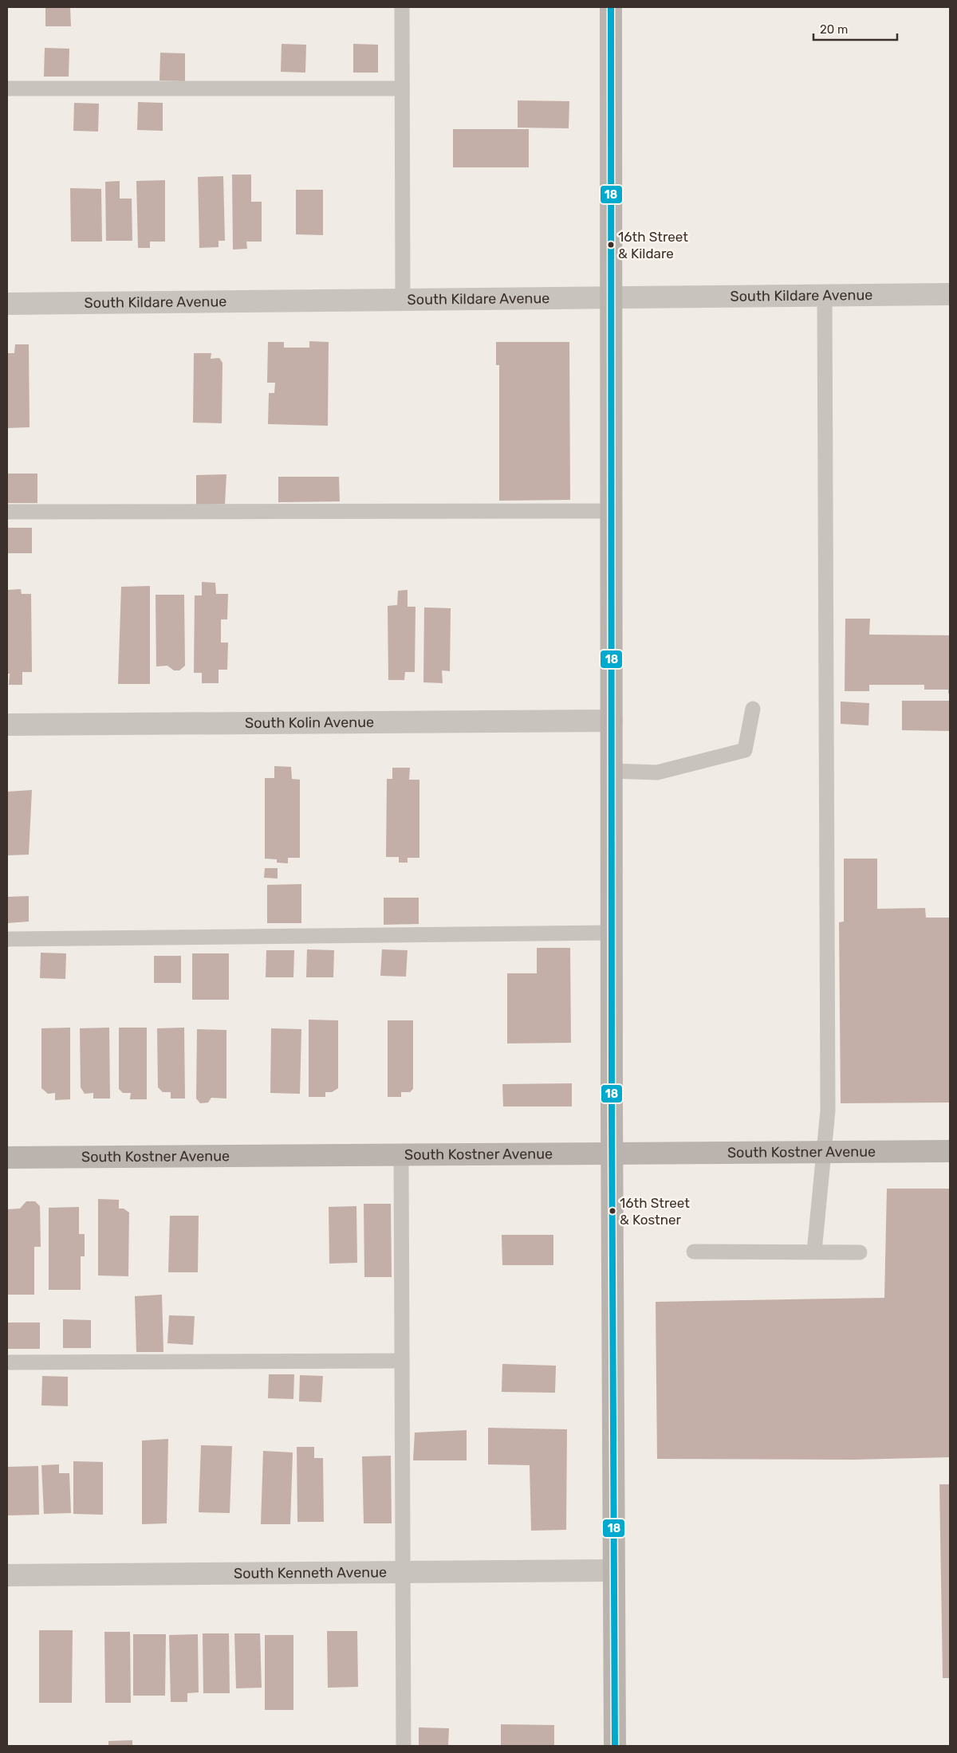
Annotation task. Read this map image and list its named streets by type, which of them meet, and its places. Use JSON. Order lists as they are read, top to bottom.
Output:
{
  "streets": {
    "street": [
      "South Kildare Avenue",
      "South Kolin Avenue",
      "South Kostner Avenue",
      "South Kenneth Avenue"
    ]
  },
  "places": ["16th Street & Kildare", "16th Street & Kostner"],
  "lines": ["transit line 18"],
  "scale_bar": "20 m"
}
